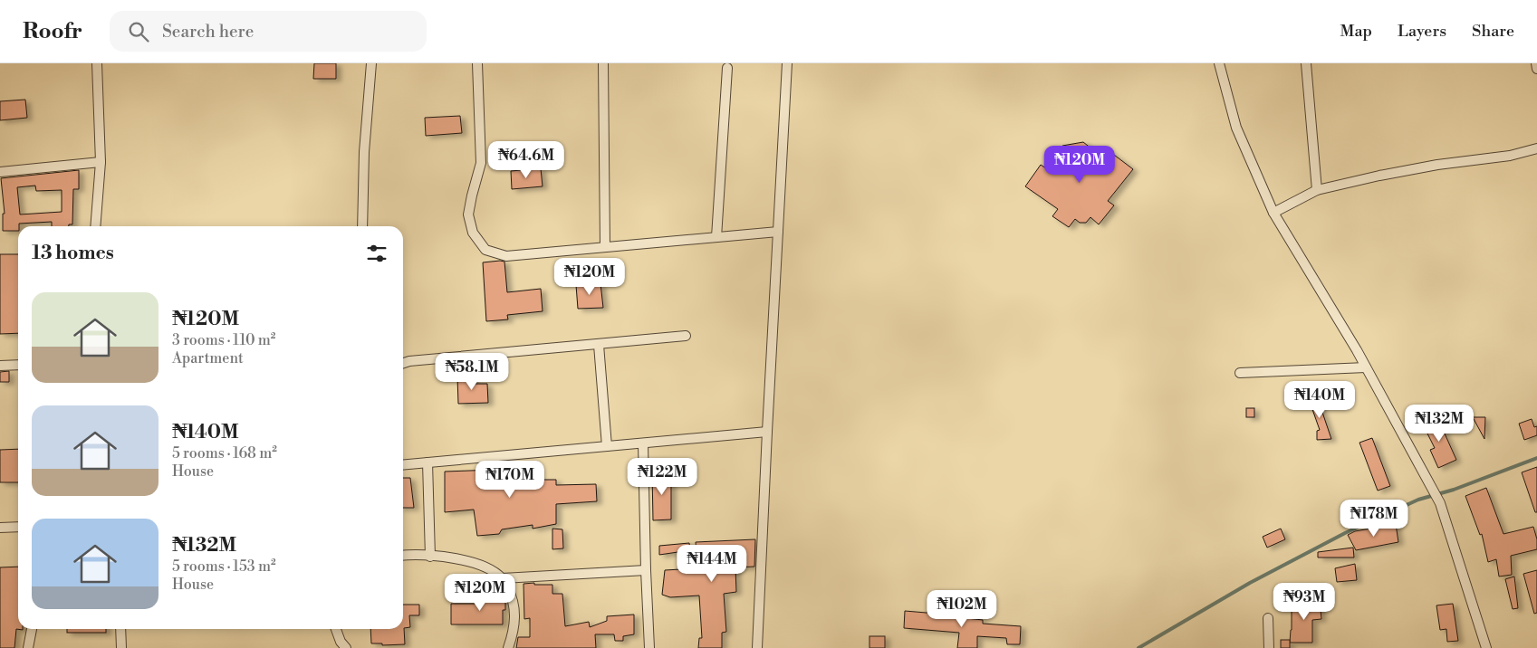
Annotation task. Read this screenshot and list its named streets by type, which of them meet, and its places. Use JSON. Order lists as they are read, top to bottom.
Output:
{
  "page": {
    "header": "Roofr",
    "search": "Search here",
    "nav": ["Map", "Layers", "Share"],
    "price": [
      "₦64.6M",
      "₦120M",
      "₦120M",
      "₦58.1M",
      "₦140M",
      "₦132M",
      "₦122M",
      "₦170M",
      "₦178M",
      "₦144M",
      "₦120M",
      "₦93M",
      "₦102M"
    ],
    "heading": "13 homes",
    "list": [
      {
        "name": "₦120M",
        "note": "3 rooms · 110 m² · Apartment"
      },
      {
        "name": "₦140M",
        "note": "5 rooms · 168 m² · House"
      },
      {
        "name": "₦132M",
        "note": "5 rooms · 153 m² · House"
      }
    ]
  }
}
